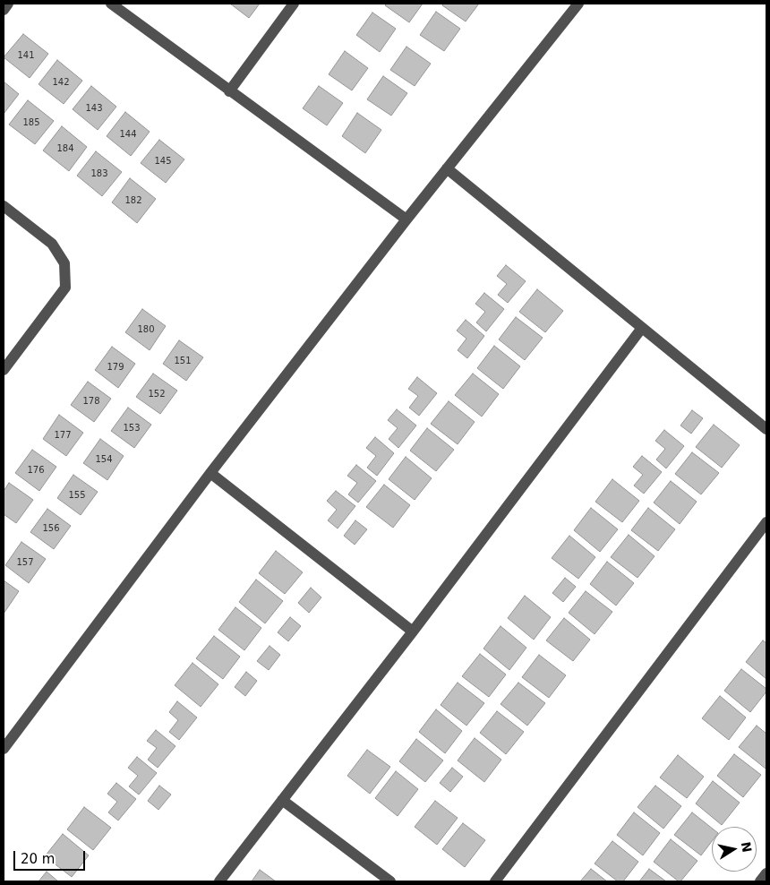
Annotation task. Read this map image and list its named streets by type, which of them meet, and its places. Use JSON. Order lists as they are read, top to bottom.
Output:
{
  "house_numbers": [
    "141",
    "142",
    "143",
    "185",
    "144",
    "184",
    "145",
    "183",
    "182",
    "180",
    "151",
    "179",
    "152",
    "178",
    "153",
    "177",
    "154",
    "176",
    "155",
    "156",
    "157"
  ],
  "scale_bar": "20 m",
  "north": "right"
}
